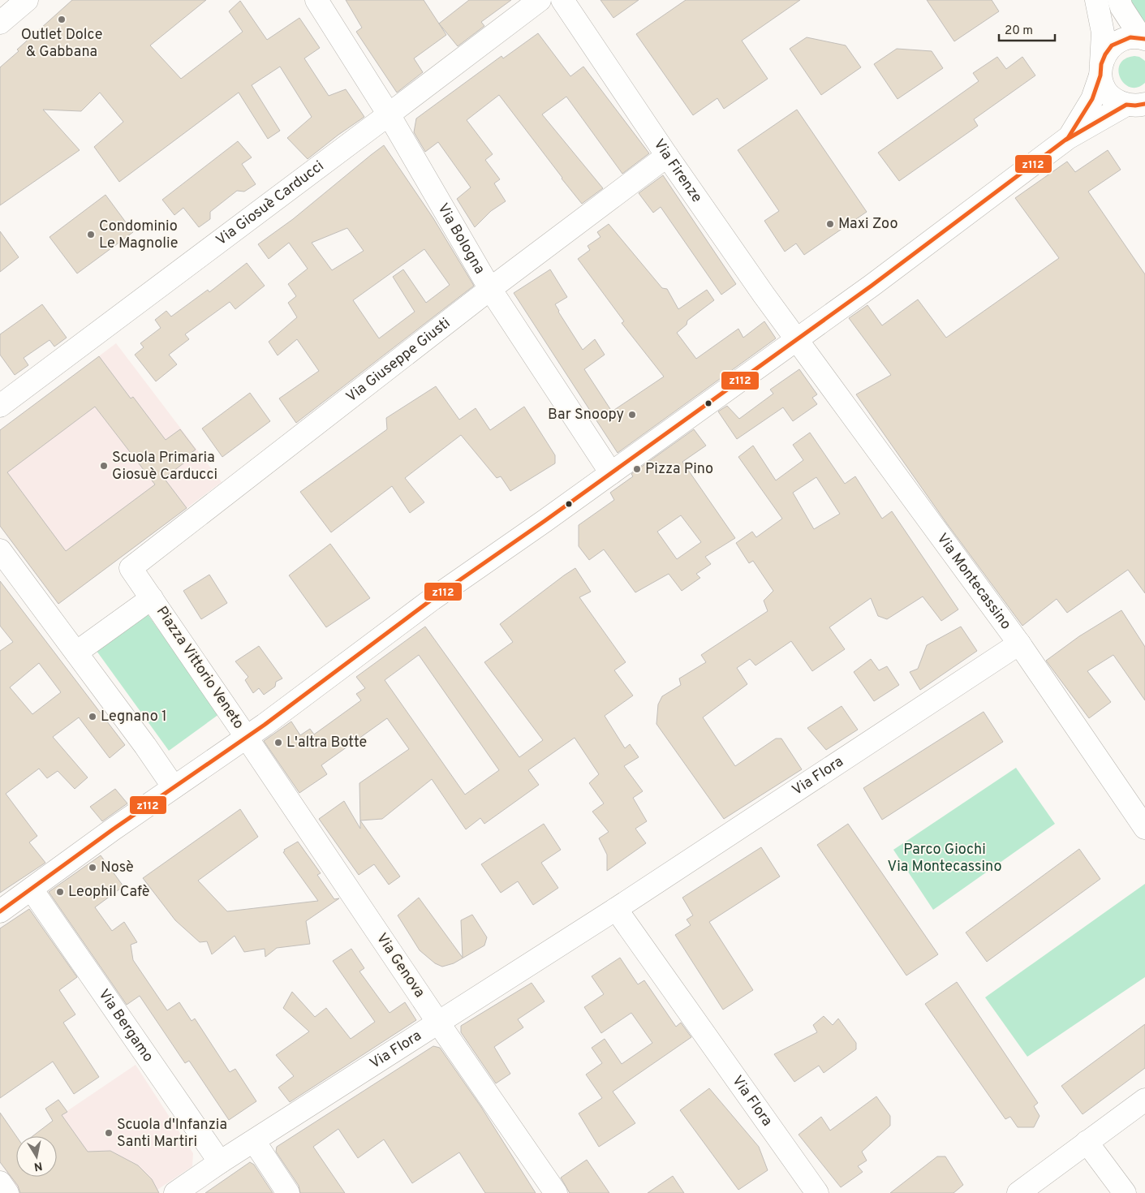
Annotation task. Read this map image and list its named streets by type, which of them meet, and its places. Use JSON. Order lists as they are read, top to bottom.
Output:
{
  "streets": {
    "street": [
      "Via Firenze",
      "Via Giosuè Carducci",
      "Via Bologna",
      "Via Giuseppe Giusti",
      "Via Montecassino",
      "Piazza Vittorio Veneto",
      "Via Flora",
      "Via Genova",
      "Via Bergamo"
    ]
  },
  "crossings": [
    ["Via Firenze", "Via Giuseppe Giusti"],
    ["Via Firenze", "Via Montecassino"],
    ["Via Giosuè Carducci", "Via Bologna"],
    ["Via Bologna", "Via Giuseppe Giusti"],
    ["Via Giuseppe Giusti", "Piazza Vittorio Veneto"],
    ["Via Montecassino", "Via Flora"],
    ["Piazza Vittorio Veneto", "Via Genova"],
    ["Via Flora", "Via Genova"],
    ["Via Flora", "Via Bergamo"]
  ],
  "parks": ["Parco Giochi Via Montecassino"],
  "places": [
    "Outlet Dolce & Gabbana",
    "Maxi Zoo",
    "Condominio Le Magnolie",
    "Bar Snoopy",
    "Scuola Primaria Giosuè Carducci",
    "Pizza Pino",
    "Legnano 1",
    "L'altra Botte",
    "Nosè",
    "Leophil Cafè",
    "Scuola d'Infanzia Santi Martiri"
  ],
  "lines": ["transit line z112"],
  "scale_bar": "20 m",
  "north": "bottom"
}
